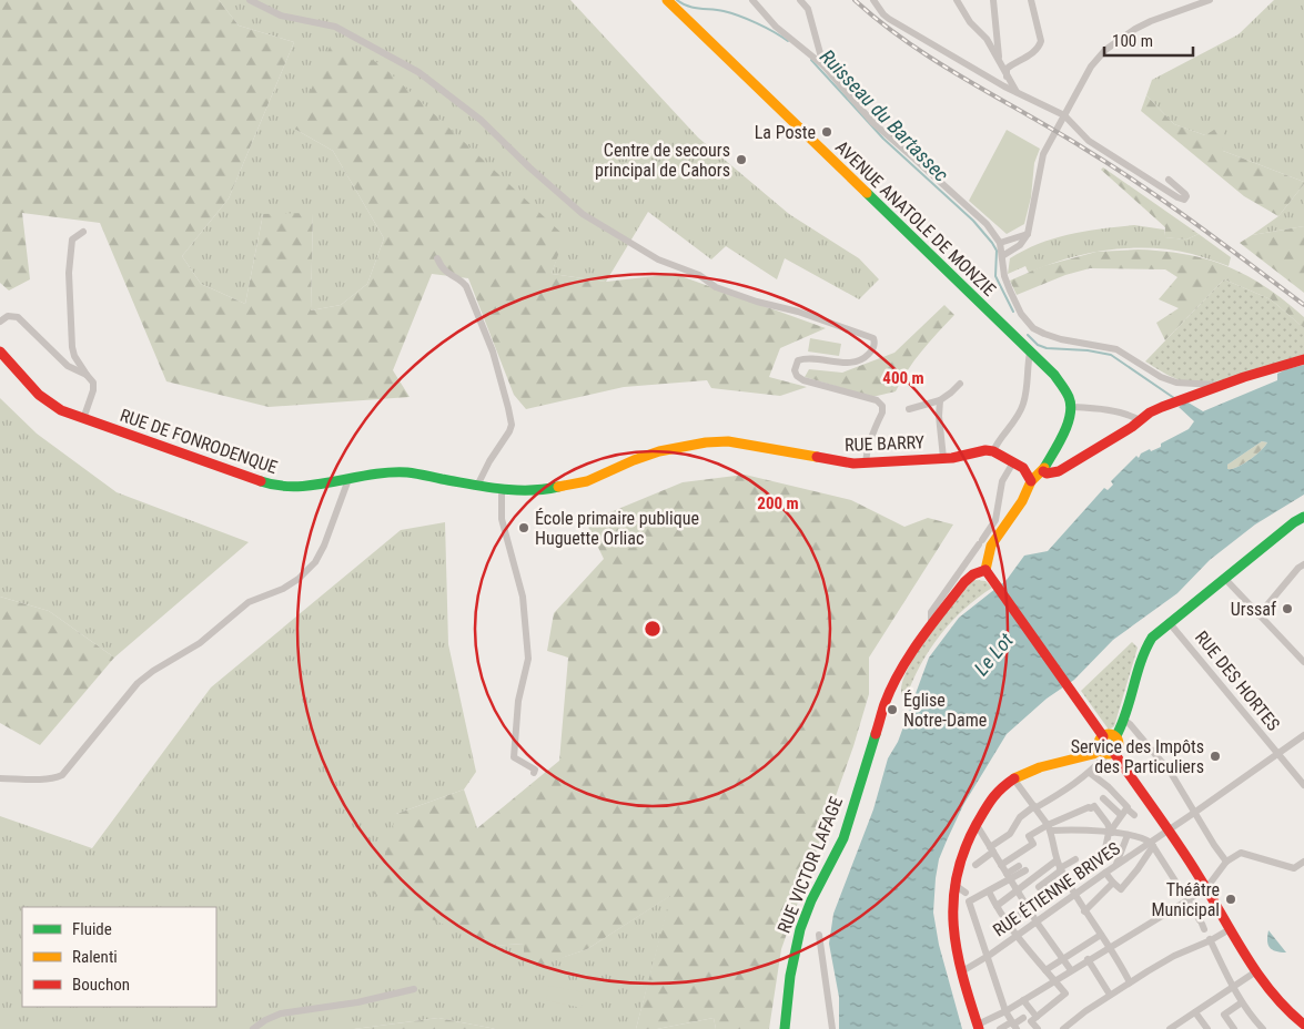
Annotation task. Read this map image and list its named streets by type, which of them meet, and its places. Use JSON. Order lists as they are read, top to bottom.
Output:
{
  "streets": {
    "main road": [
      "AVENUE ANATOLE DE MONZIE",
      "RUE DE FONRODENQUE",
      "RUE BARRY",
      "RUE VICTOR LAFAGE"
    ],
    "street": ["RUE DES HORTES", "RUE ÉTIENNE BRIVES"]
  },
  "crossings": [
    ["RUE DE FONRODENQUE", "RUE BARRY"],
    ["RUE DES HORTES", "RUE ÉTIENNE BRIVES"]
  ],
  "water": ["Ruisseau du Bartassec", "Le Lot"],
  "places": [
    "La Poste",
    "Centre de secours principal de Cahors",
    "École primaire publique Huguette Orliac",
    "Urssaf",
    "Église Notre-Dame",
    "Service des Impôts des Particuliers",
    "Théâtre Municipal"
  ],
  "legend": ["Fluide", "Ralenti", "Bouchon"],
  "scale_bar": "100 m",
  "rings": ["400 m", "200 m"]
}
